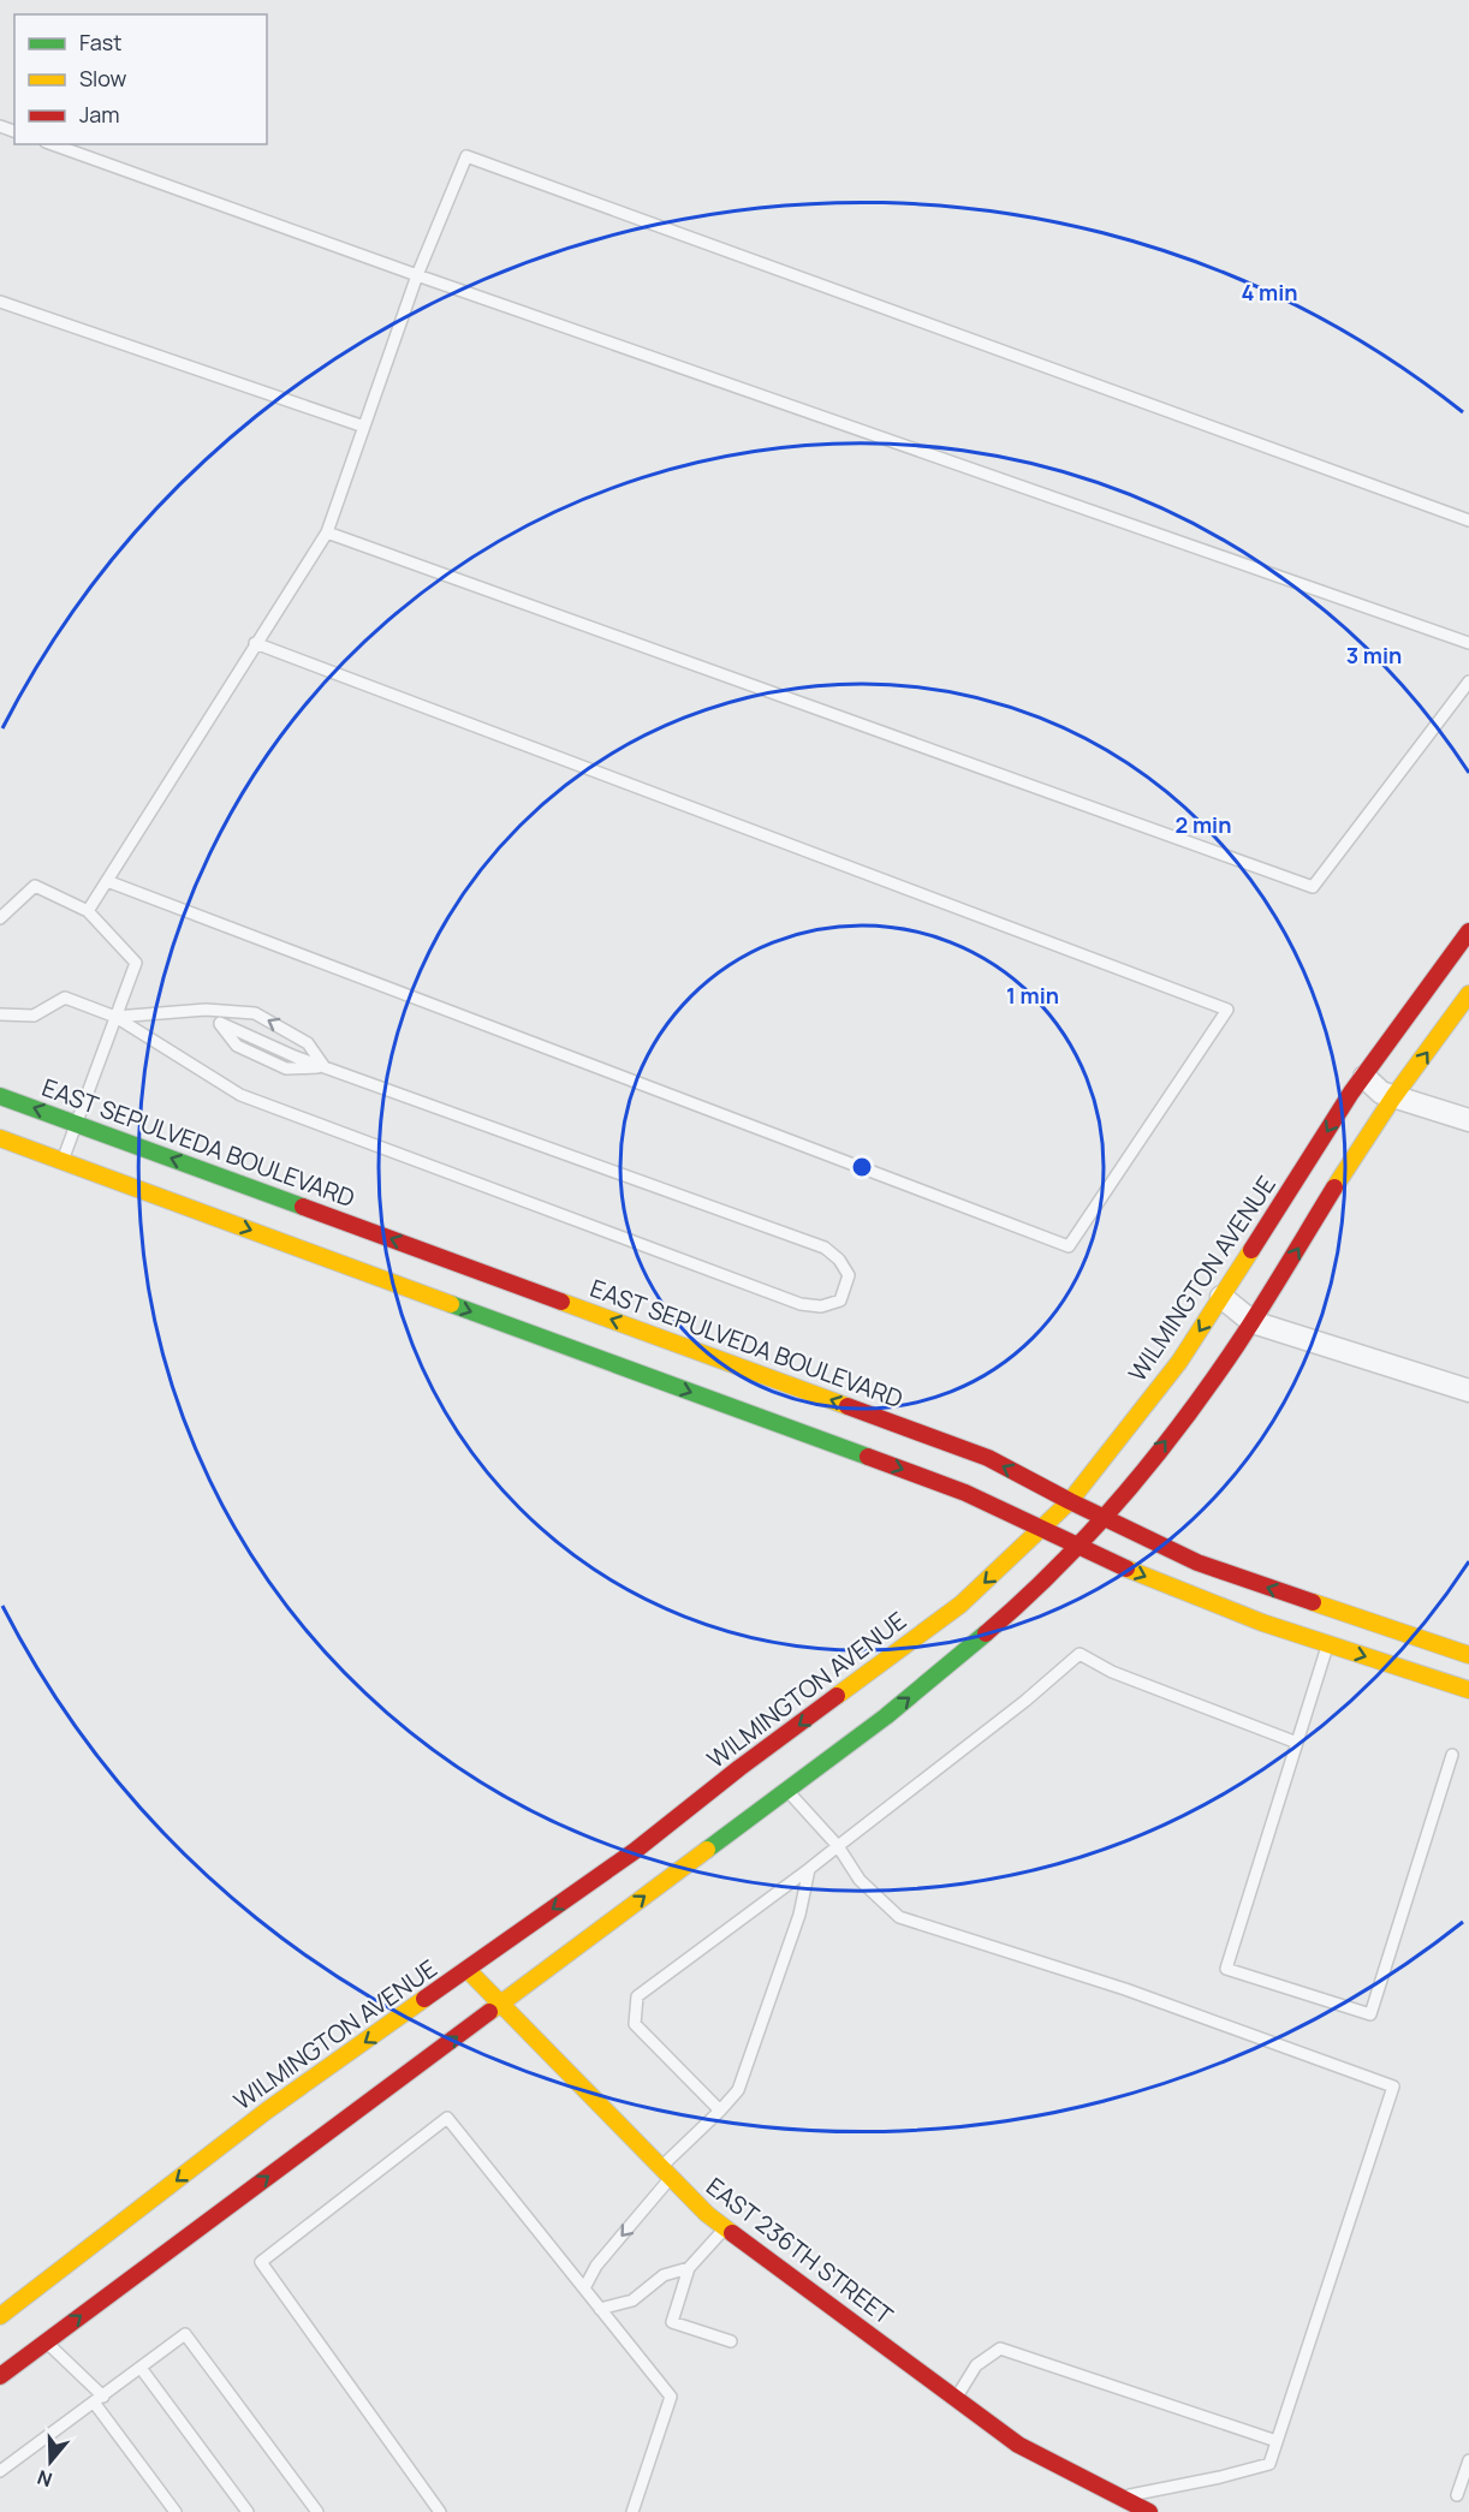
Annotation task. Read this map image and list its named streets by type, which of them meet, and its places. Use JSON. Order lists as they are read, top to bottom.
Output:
{
  "streets": {
    "main road": ["EAST SEPULVEDA BOULEVARD", "WILMINGTON AVENUE", "EAST 236TH STREET"]
  },
  "crossings": [
    ["EAST SEPULVEDA BOULEVARD", "WILMINGTON AVENUE"],
    ["WILMINGTON AVENUE", "EAST 236TH STREET"]
  ],
  "legend": ["Fast", "Slow", "Jam"],
  "north": "bottom",
  "rings": [
    "4 min",
    "3 min",
    "2 min",
    "1 min"
  ]
}
